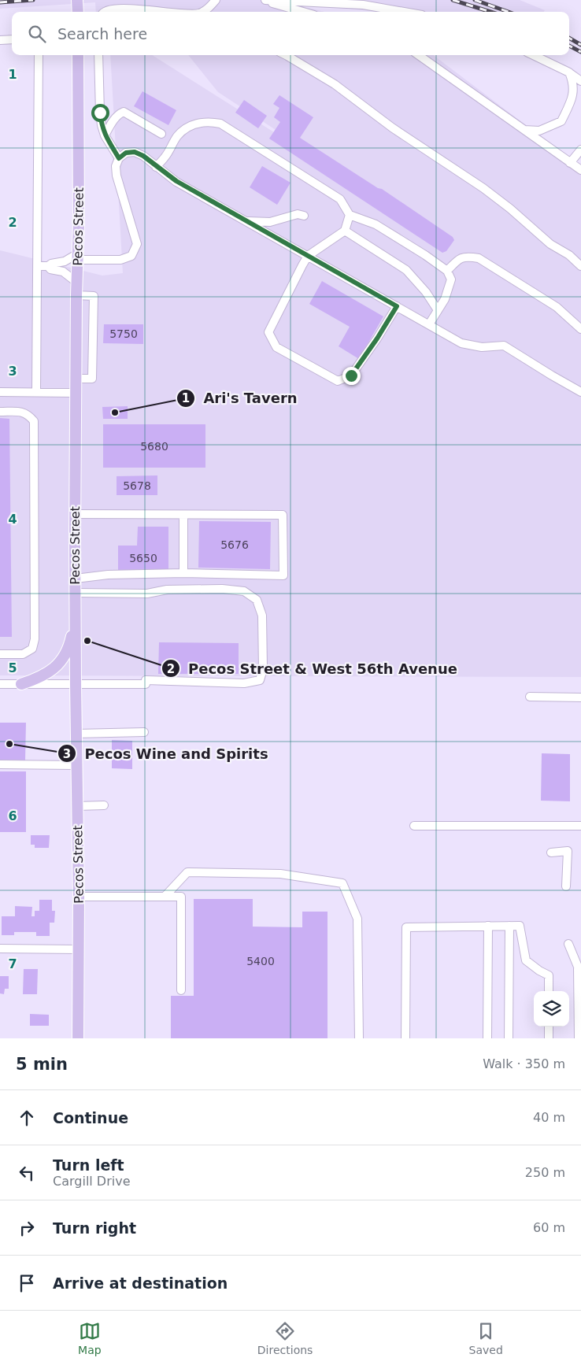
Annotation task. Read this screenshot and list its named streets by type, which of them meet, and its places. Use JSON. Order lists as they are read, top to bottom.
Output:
{
  "streets": {
    "main road": ["Pecos Street"]
  },
  "places": ["Ari's Tavern", "Pecos Street & West 56th Avenue", "Pecos Wine and Spirits"],
  "house_numbers": [
    "5750",
    "5680",
    "5678",
    "5676",
    "5650",
    "5400"
  ],
  "page": {
    "search": "Search here",
    "heading": ["5 min", "Walk · 350 m"],
    "list": [
      ["Continue", "40 m"],
      ["Turn left", "Cargill Drive", "250 m"],
      ["Turn right", "60 m"],
      "Arrive at destination"
    ],
    "nav": ["Map", "Directions", "Saved"]
  },
  "grid": {
    "rows": [
      "1",
      "2",
      "3",
      "4",
      "5",
      "6",
      "7"
    ]
  }
}
